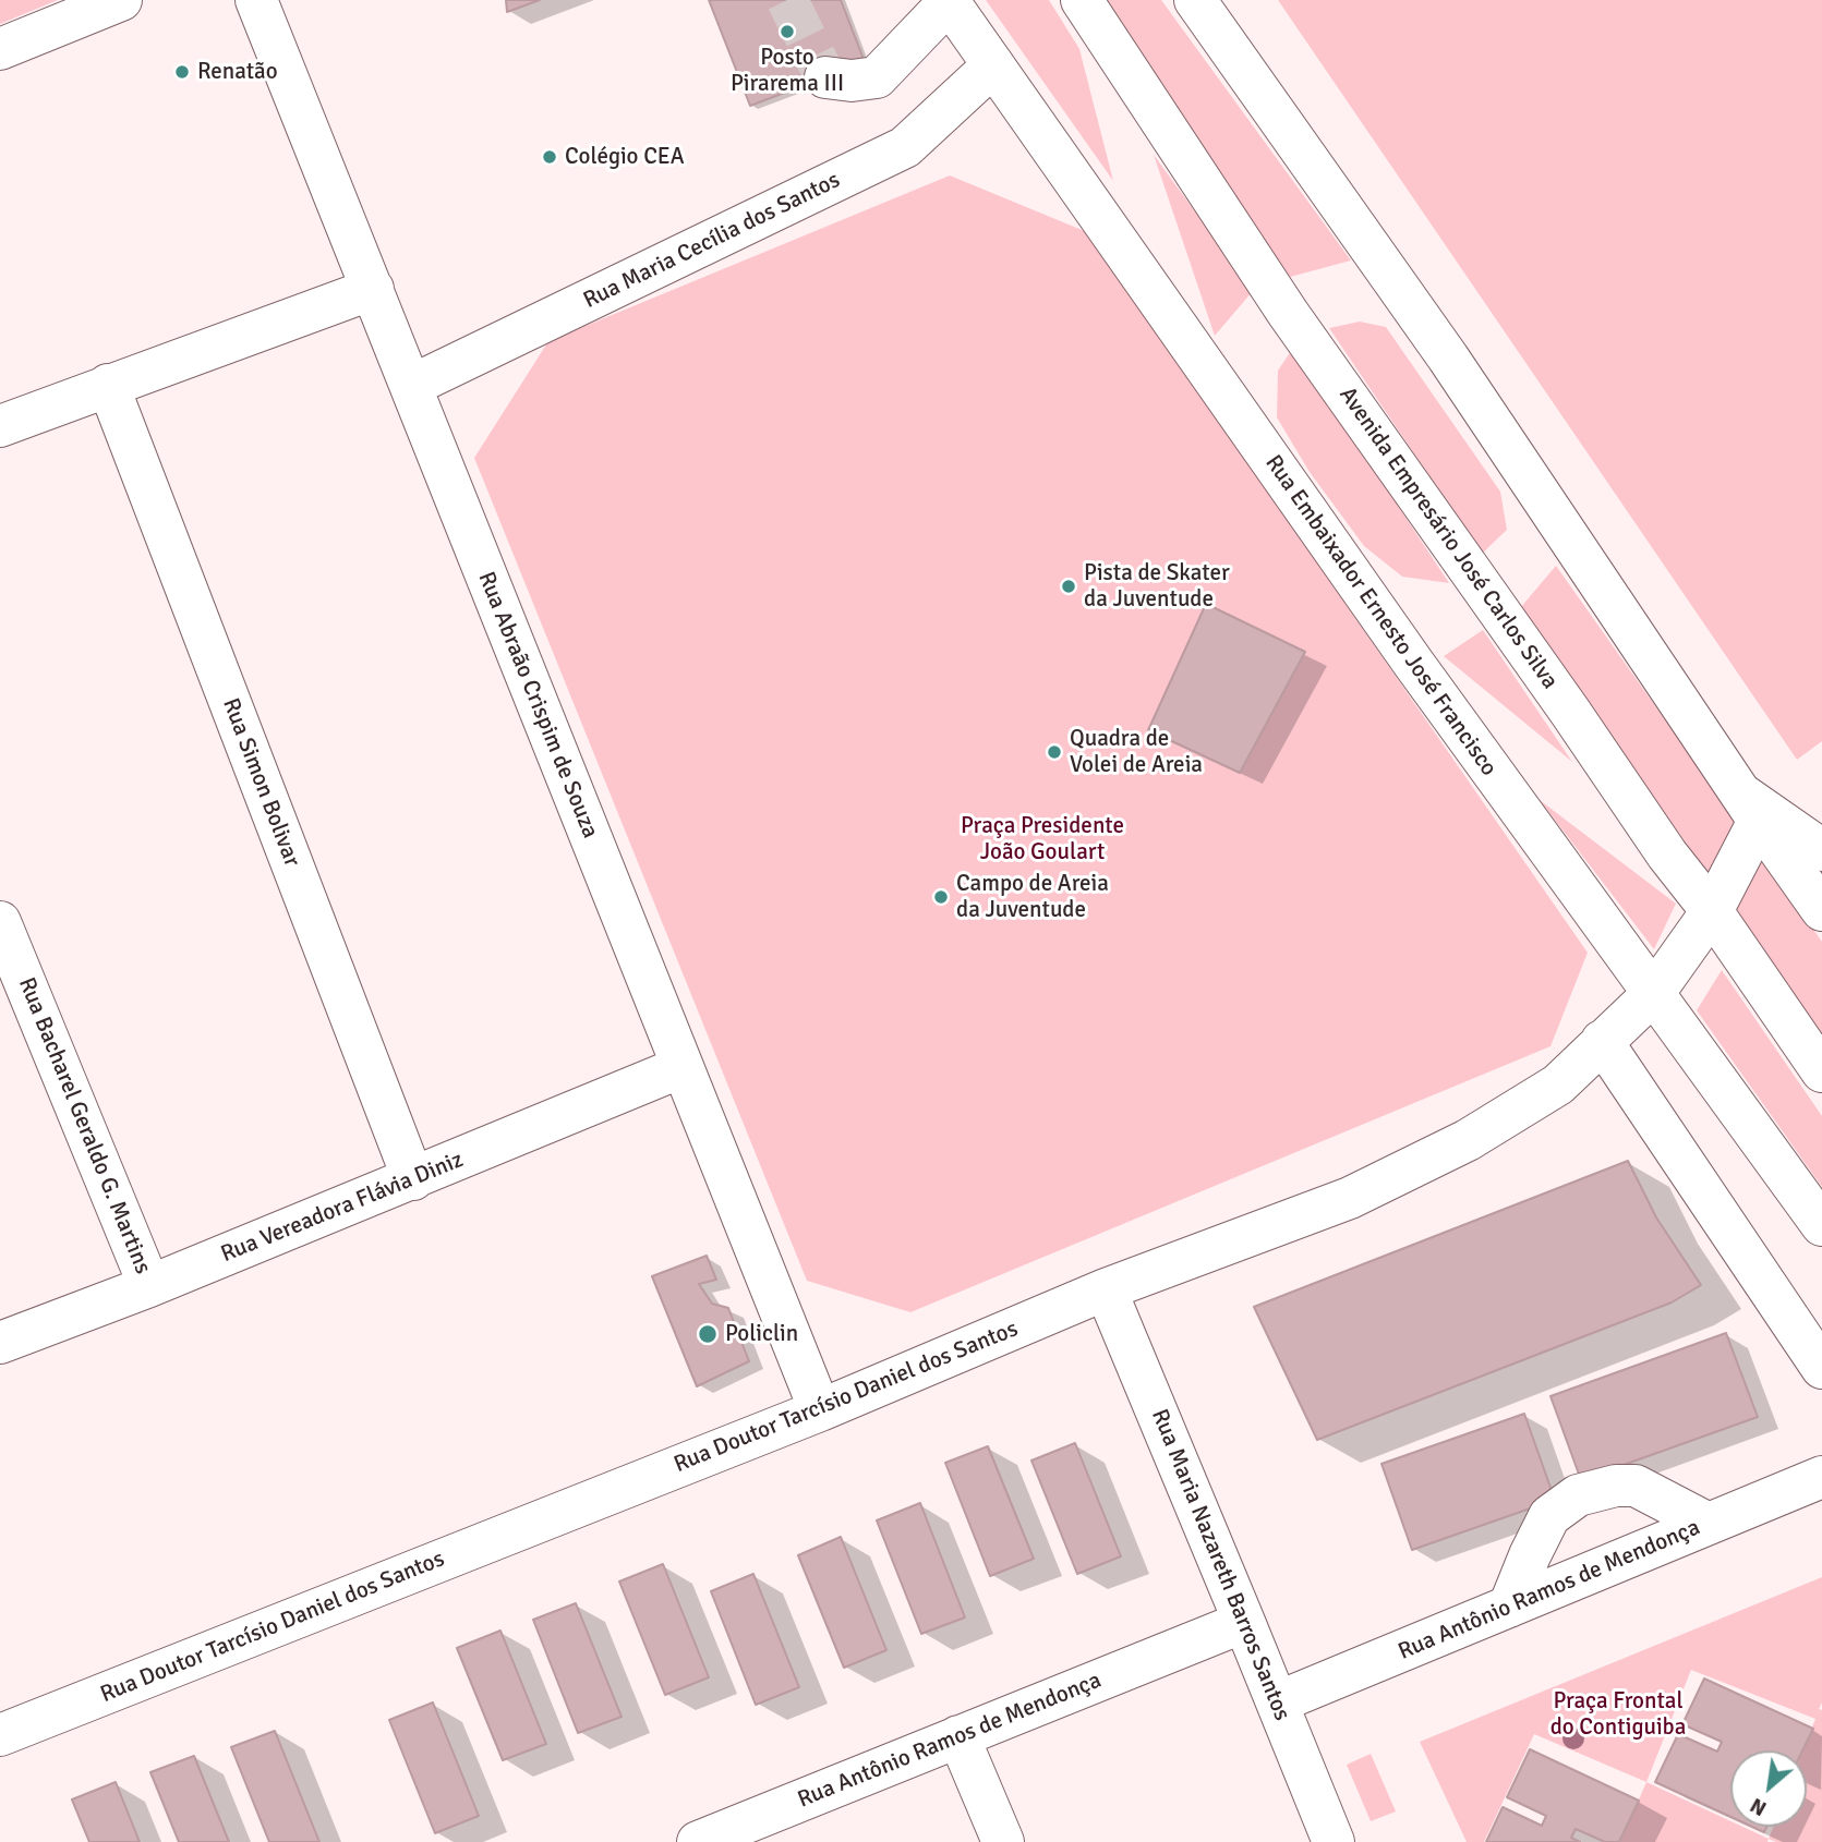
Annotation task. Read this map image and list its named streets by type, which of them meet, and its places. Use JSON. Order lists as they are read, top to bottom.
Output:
{
  "streets": {
    "street": [
      "Rua Maria Cecília dos Santos",
      "Avenida Empresário José Carlos Silva",
      "Rua Embaixador Ernesto José Francisco",
      "Rua Abraão Crispim de Souza",
      "Rua Simon Bolivar",
      "Rua Bacharel Geraldo G. Martins",
      "Rua Vereadora Flávia Diniz",
      "Rua Doutor Tarcísio Daniel dos Santos",
      "Rua Maria Nazareth Barros Santos",
      "Rua Antônio Ramos de Mendonça"
    ]
  },
  "crossings": [
    ["Rua Maria Cecília dos Santos", "Rua Embaixador Ernesto José Francisco"],
    ["Rua Maria Cecília dos Santos", "Rua Abraão Crispim de Souza"],
    ["Avenida Empresário José Carlos Silva", "Rua Doutor Tarcísio Daniel dos Santos"],
    ["Rua Embaixador Ernesto José Francisco", "Rua Doutor Tarcísio Daniel dos Santos"],
    ["Rua Abraão Crispim de Souza", "Rua Vereadora Flávia Diniz"],
    ["Rua Abraão Crispim de Souza", "Rua Doutor Tarcísio Daniel dos Santos"],
    ["Rua Simon Bolivar", "Rua Vereadora Flávia Diniz"],
    ["Rua Bacharel Geraldo G. Martins", "Rua Vereadora Flávia Diniz"],
    ["Rua Doutor Tarcísio Daniel dos Santos", "Rua Maria Nazareth Barros Santos"],
    ["Rua Maria Nazareth Barros Santos", "Rua Antônio Ramos de Mendonça"]
  ],
  "parks": ["Praça Presidente João Goulart", "Praça Frontal do Contiguiba"],
  "places": [
    "Posto Pirarema III",
    "Renatão",
    "Colégio CEA",
    "Pista de Skater da Juventude",
    "Quadra de Volei de Areia",
    "Campo de Areia da Juventude",
    "Policlin"
  ],
  "north": "bottom left"
}
